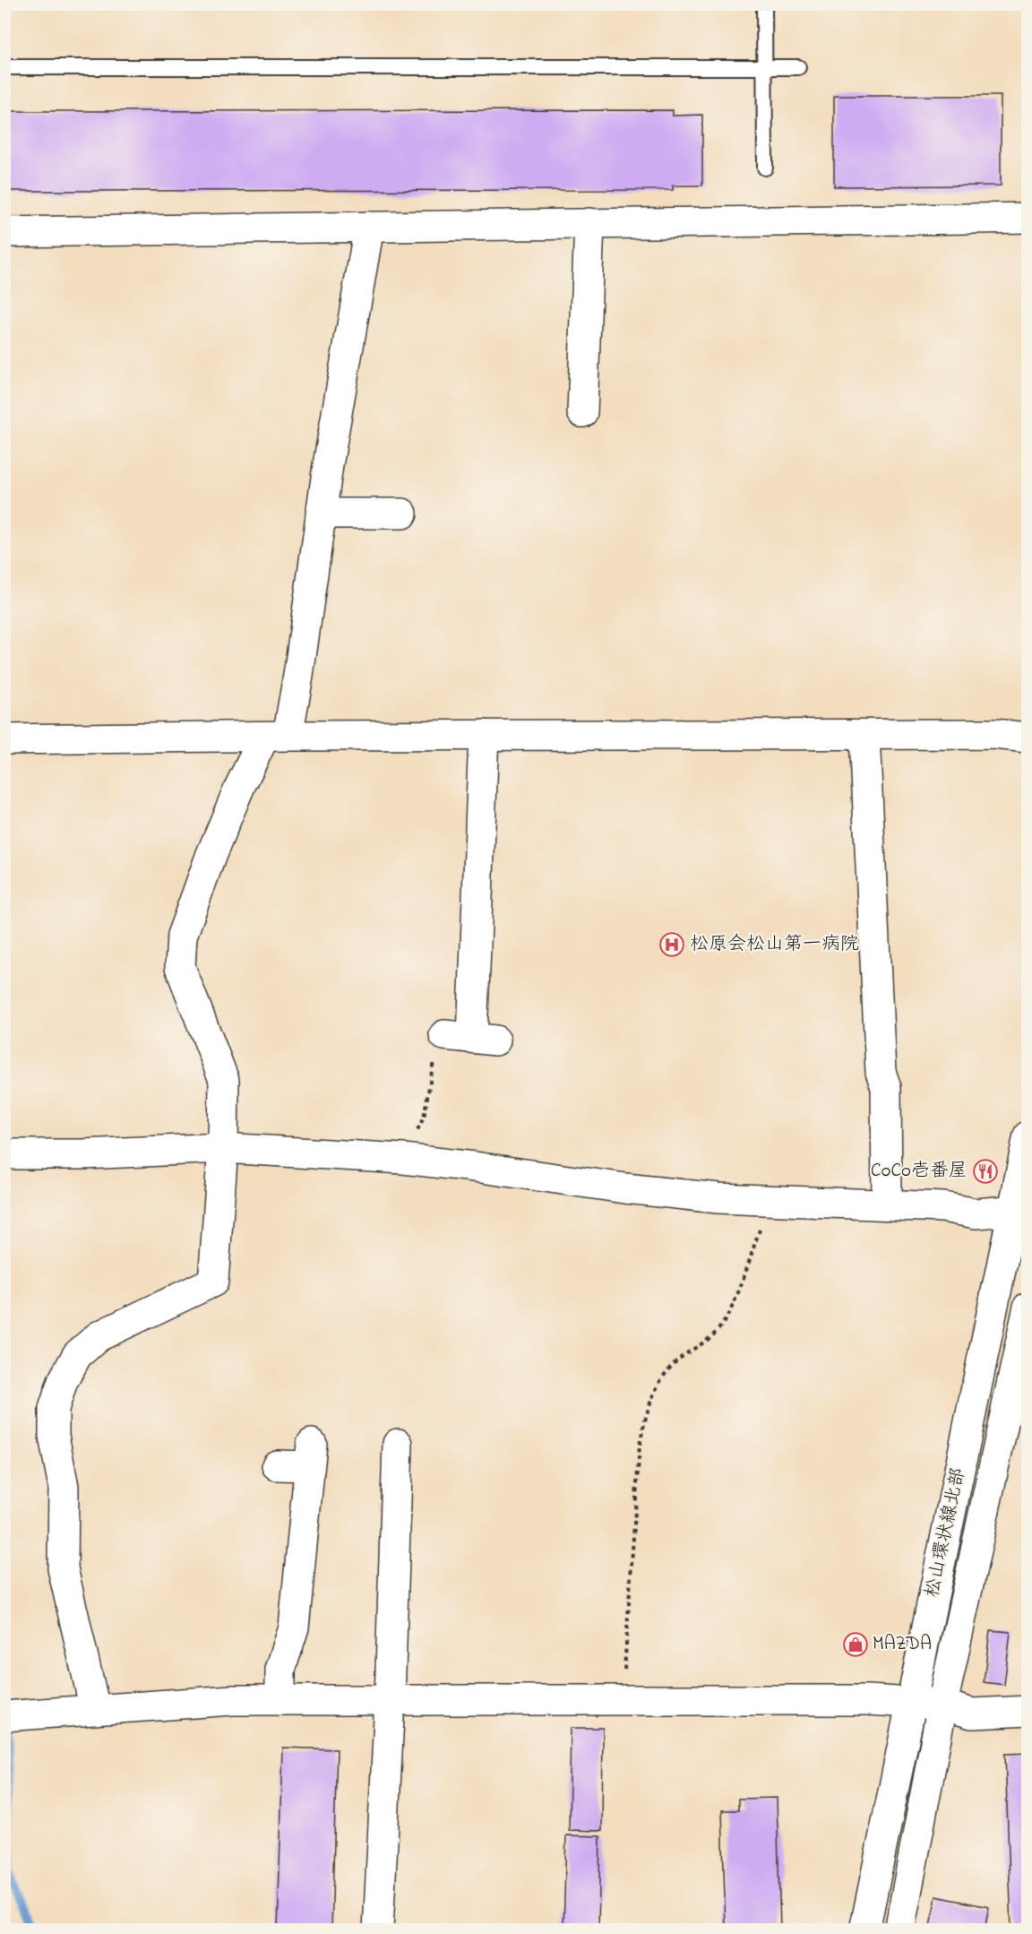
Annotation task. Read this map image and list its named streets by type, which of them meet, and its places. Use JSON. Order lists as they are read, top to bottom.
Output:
{
  "streets": {
    "street": ["松山環状線北部"]
  },
  "places": {
    "hospital": ["松原会松山第一病院"],
    "restaurant": ["CoCo壱番屋"],
    "shop": ["MAZDA"]
  }
}
